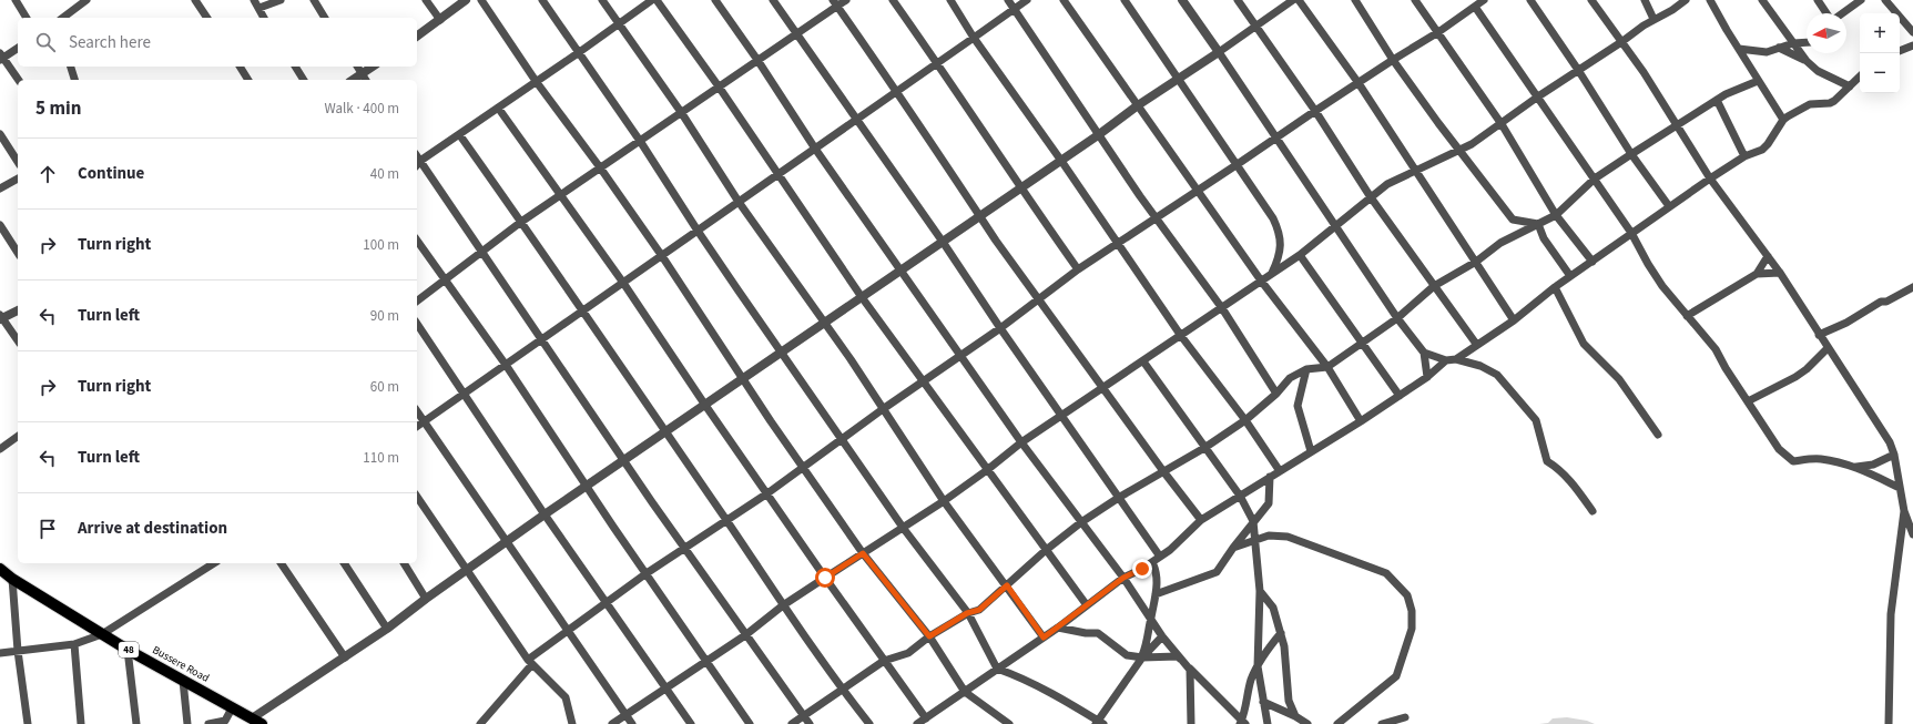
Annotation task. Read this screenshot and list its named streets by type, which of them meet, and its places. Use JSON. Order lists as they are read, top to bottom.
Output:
{
  "streets": {
    "main road": ["48", "Bussere Road"]
  },
  "north": "left",
  "page": {
    "map_buttons": ["+", "−"],
    "search": "Search here",
    "heading": ["5 min", "Walk · 400 m"],
    "list": [
      ["Continue", "40 m"],
      ["Turn right", "100 m"],
      ["Turn left", "90 m"],
      ["Turn right", "60 m"],
      ["Turn left", "110 m"],
      "Arrive at destination"
    ]
  }
}
